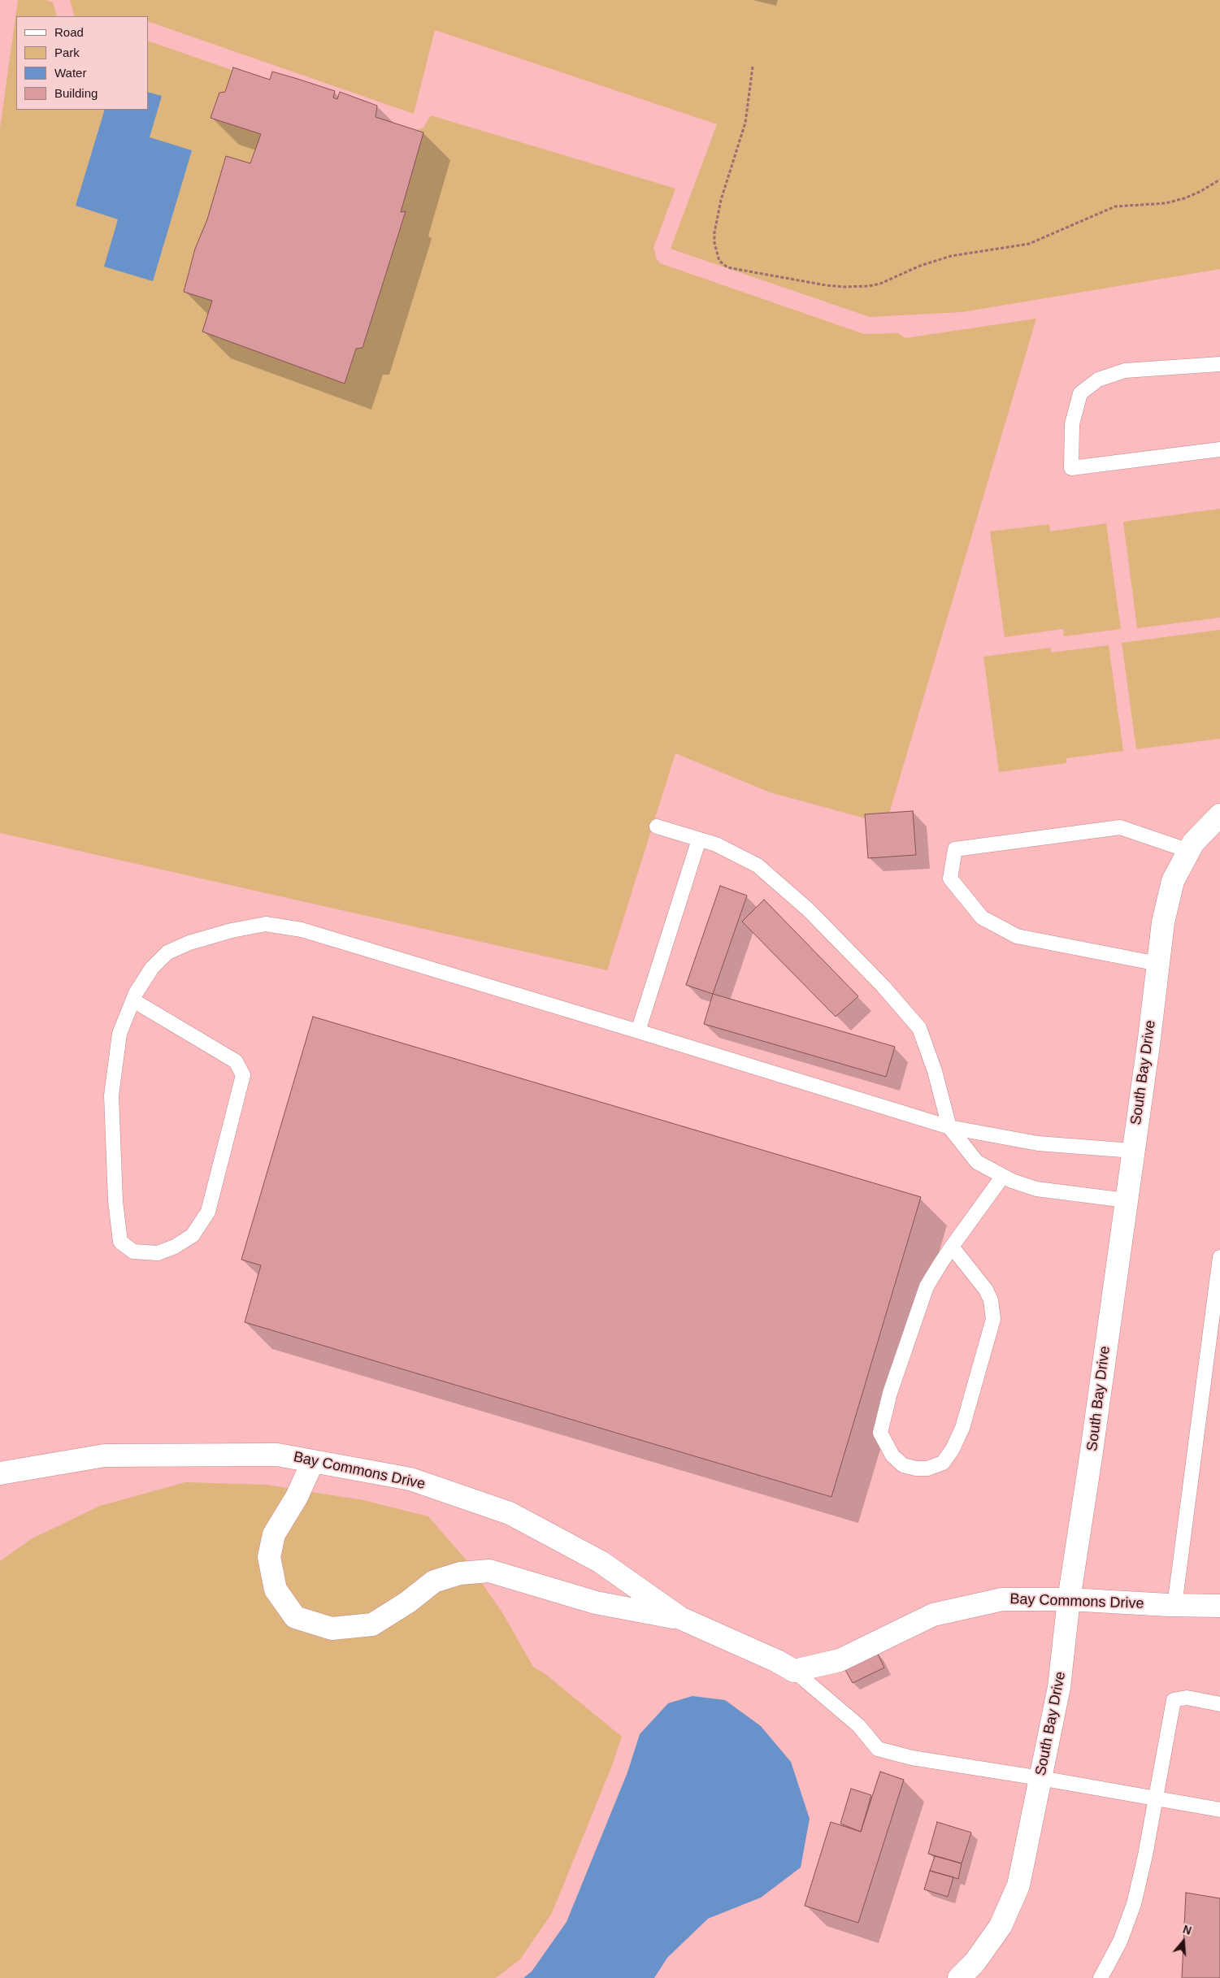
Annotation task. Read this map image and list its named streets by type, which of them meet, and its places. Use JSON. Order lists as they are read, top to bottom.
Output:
{
  "streets": {
    "street": ["South Bay Drive", "Bay Commons Drive"]
  },
  "crossings": [
    ["South Bay Drive", "Bay Commons Drive"]
  ],
  "legend": [
    "Road",
    "Park",
    "Water",
    "Building"
  ],
  "north": "top"
}
